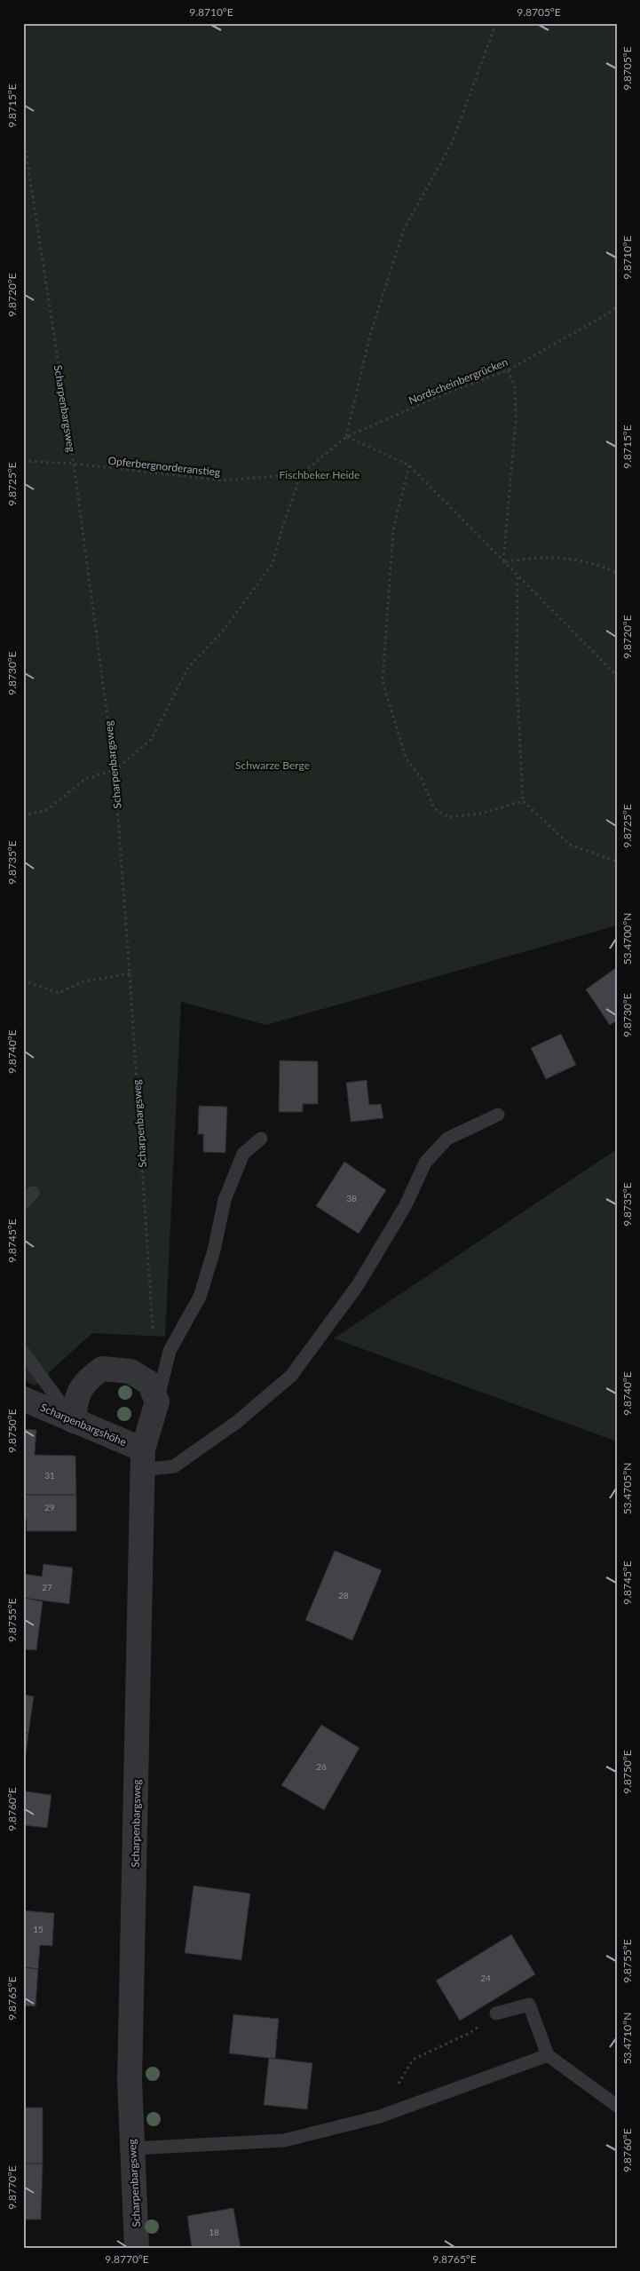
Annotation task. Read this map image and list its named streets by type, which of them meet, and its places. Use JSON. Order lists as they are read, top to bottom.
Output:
{
  "streets": {
    "street": ["Scharpenbargsweg", "Scharpenbargshöhe"],
    "path": ["Nordscheinbergrücken", "Opferbergnorderanstieg"]
  },
  "crossings": [
    ["Scharpenbargsweg", "Opferbergnorderanstieg"],
    ["Scharpenbargsweg", "Scharpenbargshöhe"]
  ],
  "parks": ["Fischbeker Heide", "Schwarze Berge"],
  "house_numbers": [
    "38",
    "31",
    "29",
    "27",
    "28",
    "26",
    "15",
    "24",
    "18"
  ],
  "coordinates": [
    "9.8710°E",
    "9.8705°E",
    "9.8715°E",
    "9.8720°E",
    "9.8725°E",
    "9.8730°E",
    "9.8735°E",
    "53.4700°N",
    "9.8740°E",
    "9.8745°E",
    "9.8750°E",
    "53.4705°N",
    "9.8755°E",
    "9.8760°E",
    "9.8765°E",
    "53.4710°N",
    "9.8770°E"
  ]
}
